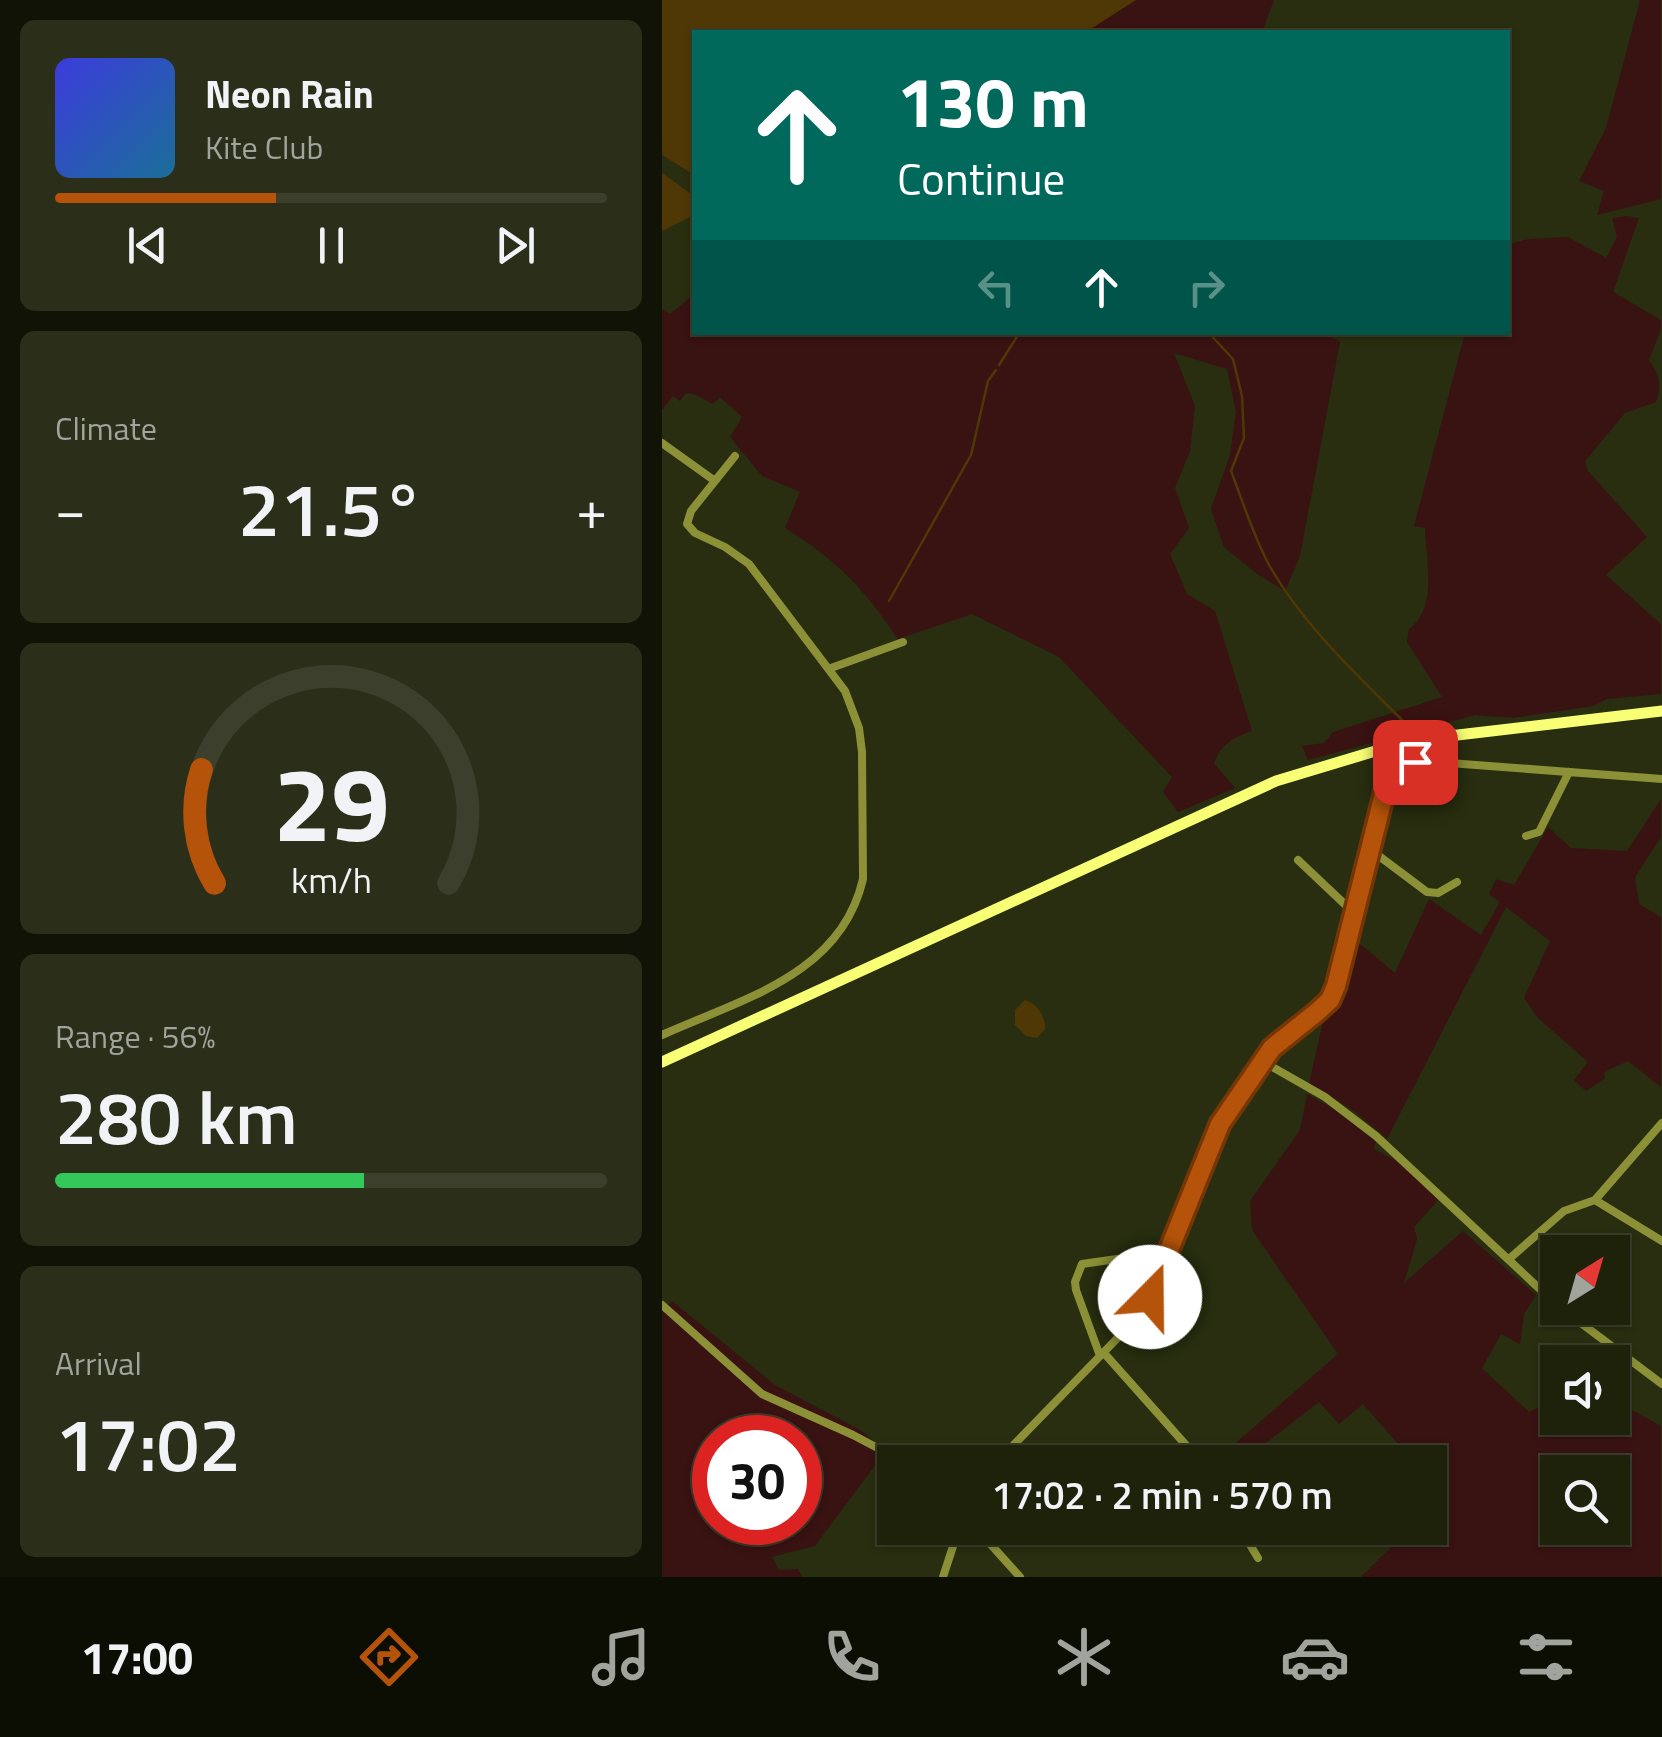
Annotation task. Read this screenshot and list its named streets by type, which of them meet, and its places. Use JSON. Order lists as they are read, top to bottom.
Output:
{
  "north": "top right",
  "page": {
    "turn": ["130 m", "Continue"],
    "song": ["Neon Rain", "Kite Club"],
    "tile": [
      "Climate",
      ["Range · 56%", "280 km"],
      ["Arrival", "17:02"]
    ],
    "heat": ["−", "21.5°", "+"],
    "limit": "30",
    "trip": "17:02 · 2 min · 570 m",
    "tabs": "17:00",
    "gauge": ["29", "km/h"]
  }
}
